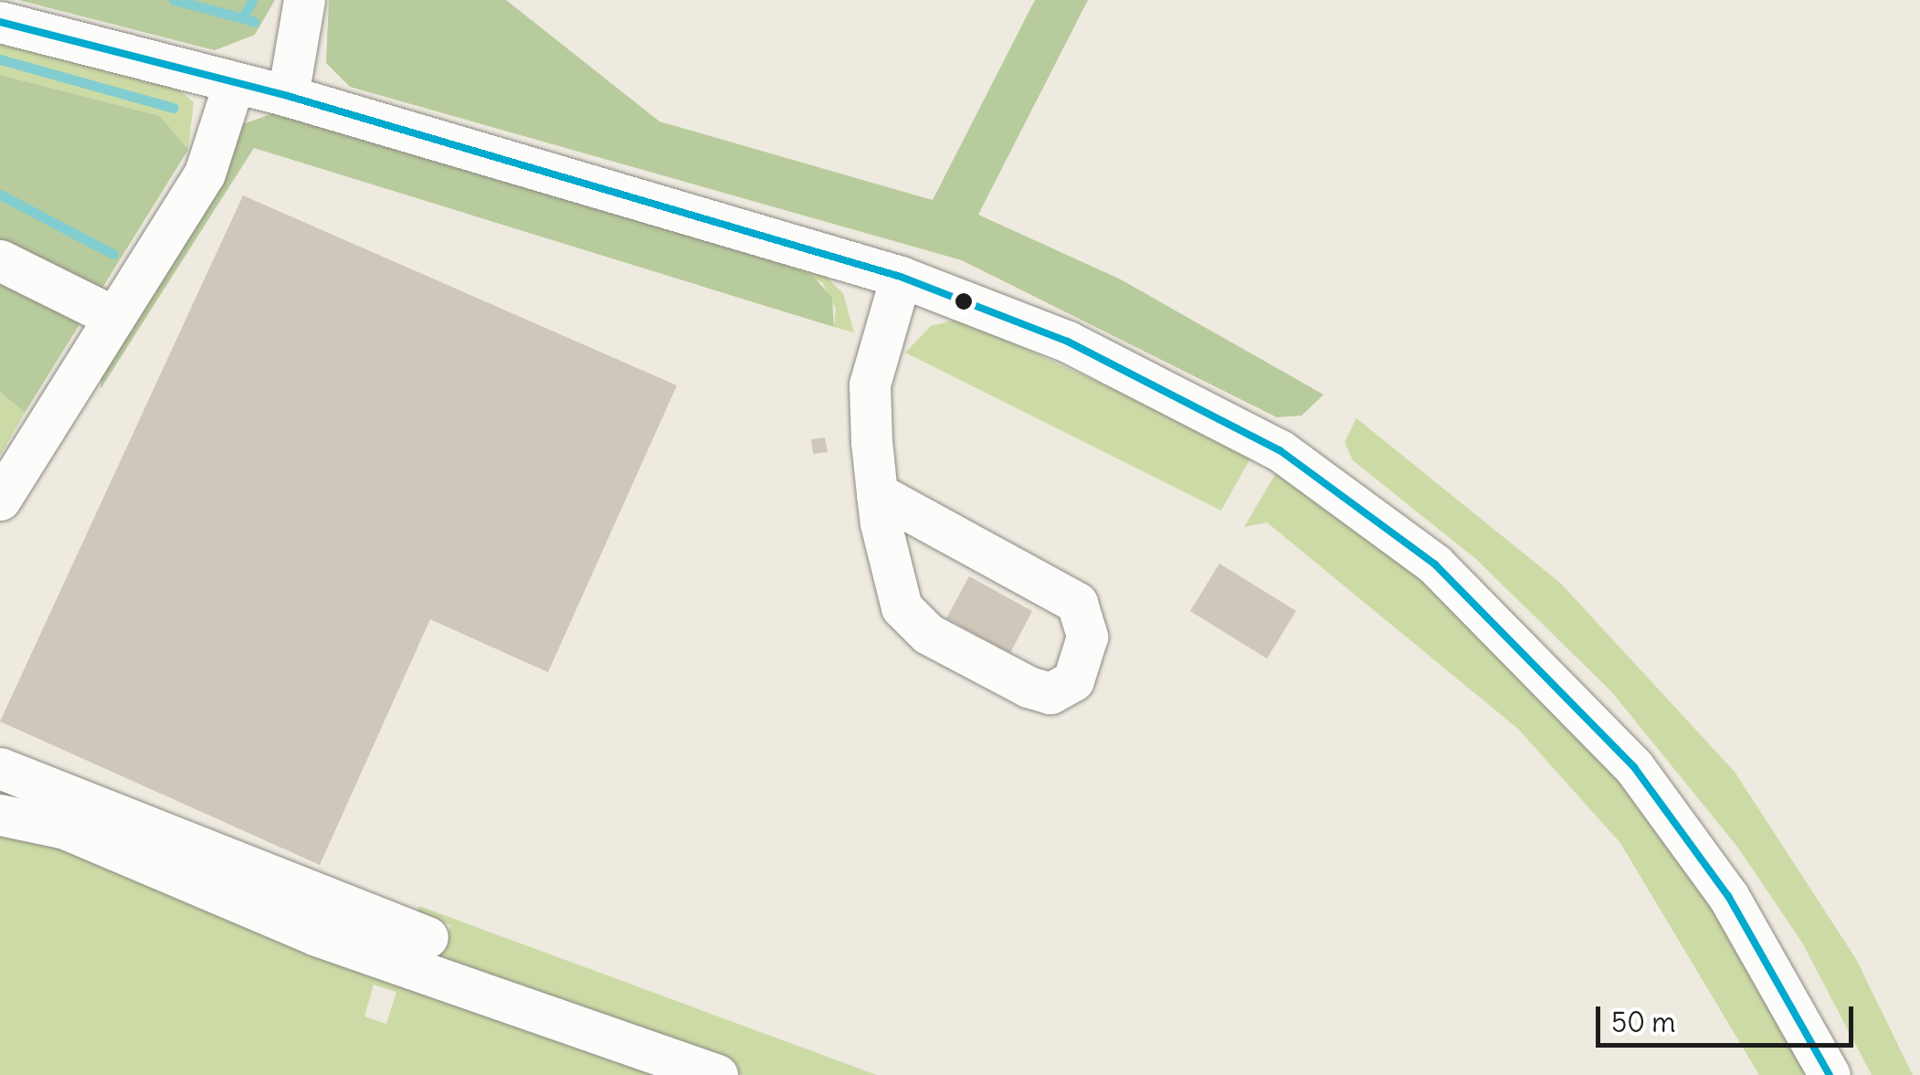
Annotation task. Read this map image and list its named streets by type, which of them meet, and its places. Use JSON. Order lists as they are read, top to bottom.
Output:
{
  "scale_bar": "50 m"
}
